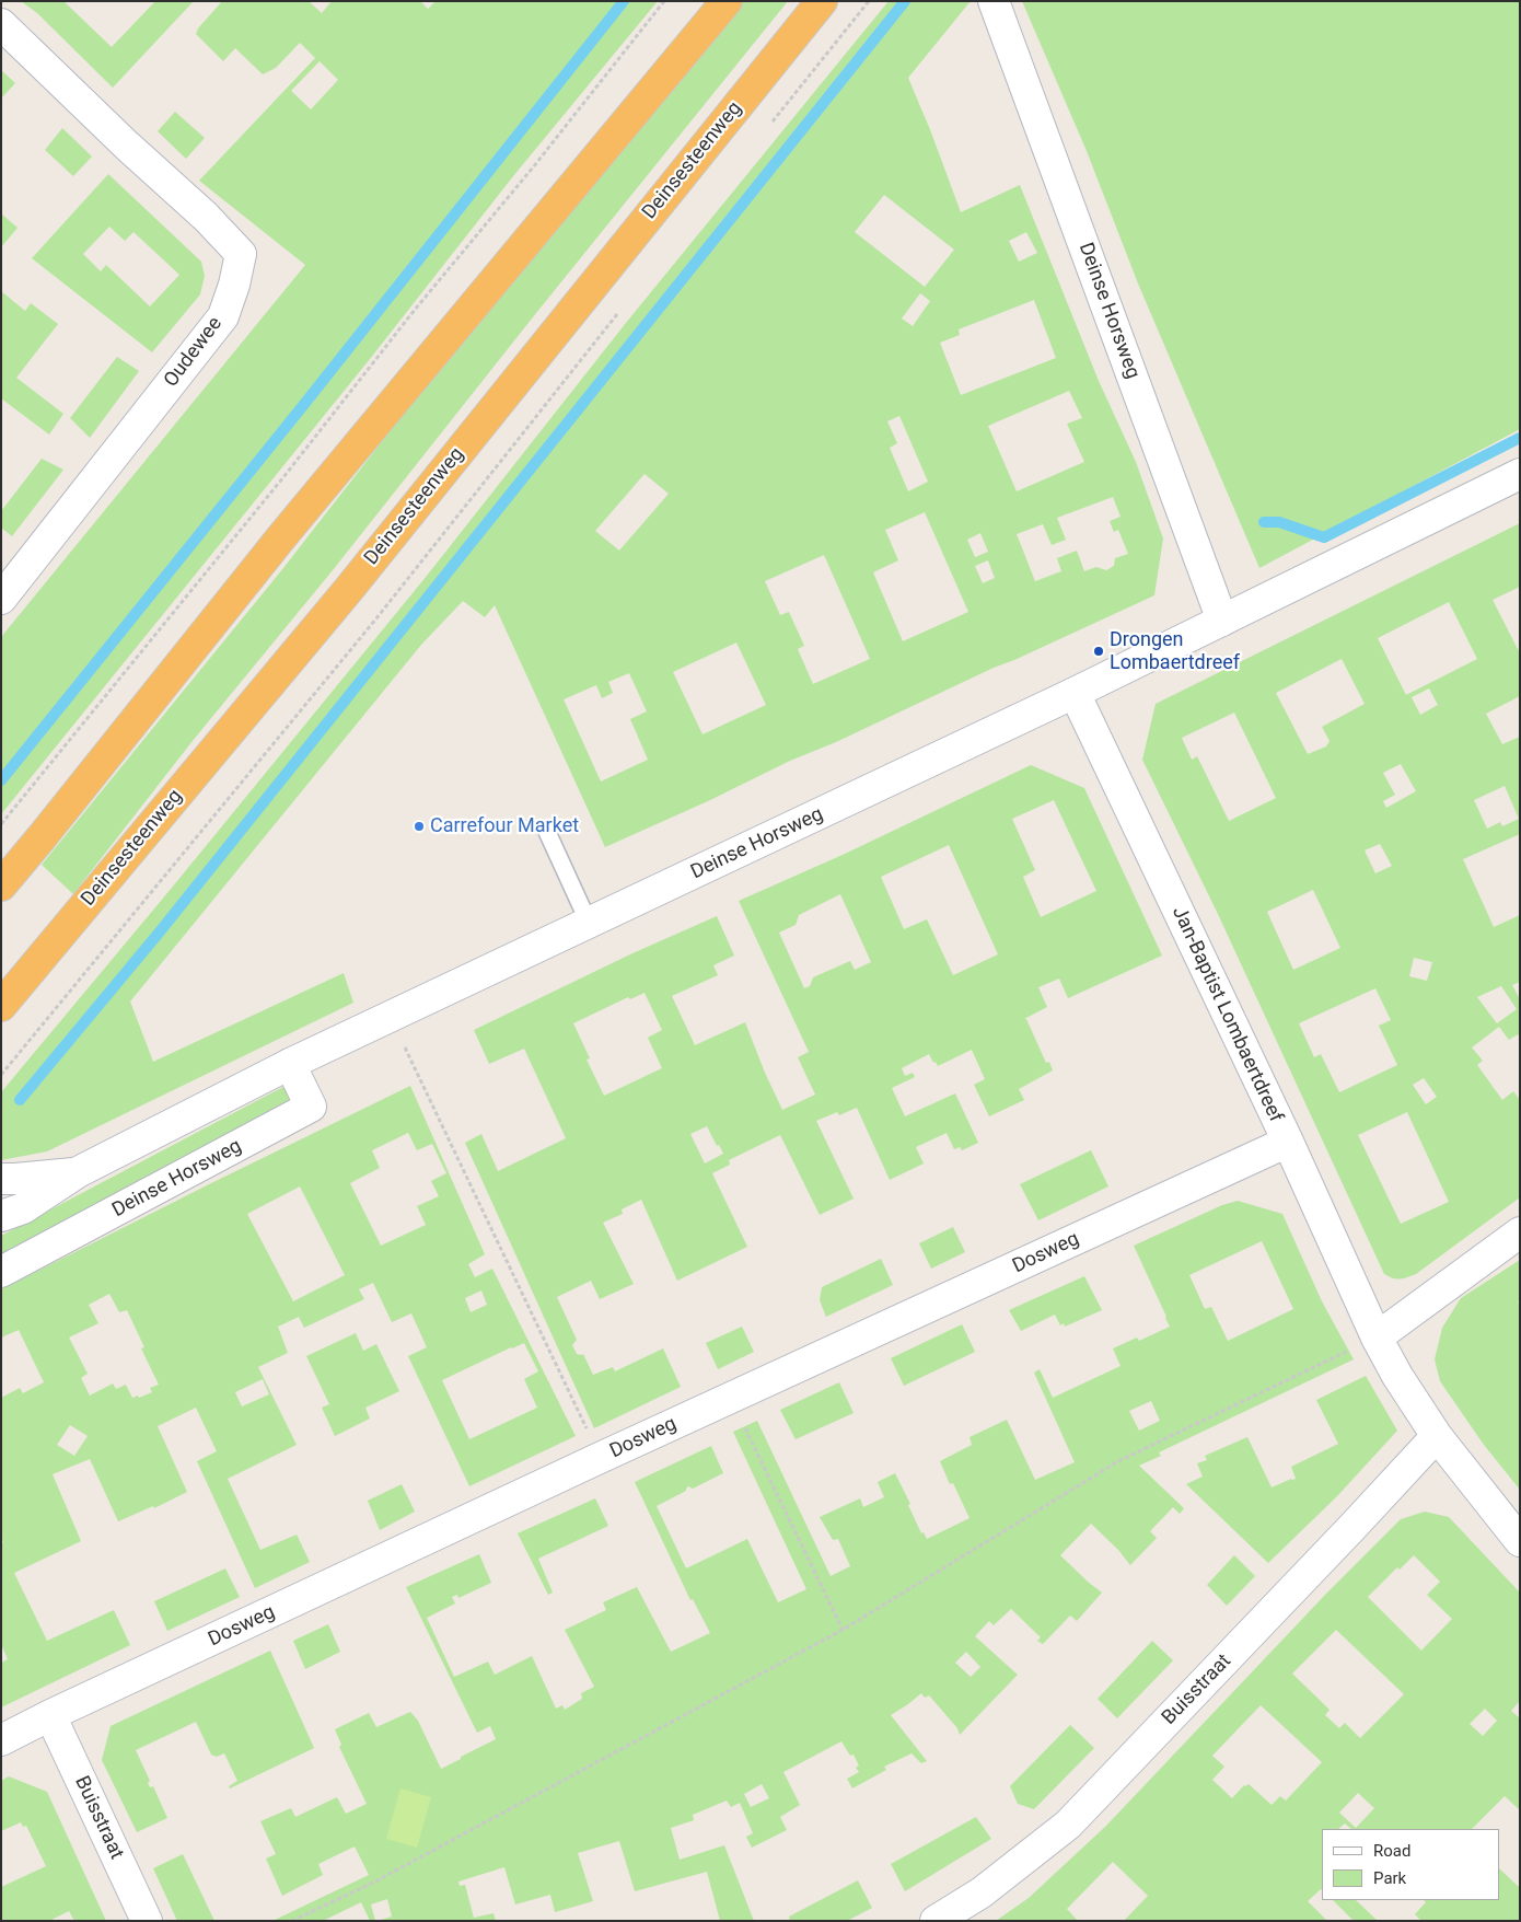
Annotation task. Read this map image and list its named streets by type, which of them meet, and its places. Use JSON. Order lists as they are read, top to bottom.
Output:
{
  "streets": {
    "highway": ["Deinsesteenweg"],
    "street": [
      "Deinse Horsweg",
      "Oudewee",
      "Jan-Baptist Lombaertdreef",
      "Dosweg",
      "Buisstraat"
    ]
  },
  "crossings": [
    ["Deinse Horsweg", "Jan-Baptist Lombaertdreef"],
    ["Jan-Baptist Lombaertdreef", "Dosweg"],
    ["Jan-Baptist Lombaertdreef", "Buisstraat"],
    ["Dosweg", "Buisstraat"]
  ],
  "places": ["Drongen Lombaertdreef", "Carrefour Market"],
  "legend": ["Road", "Park"]
}
